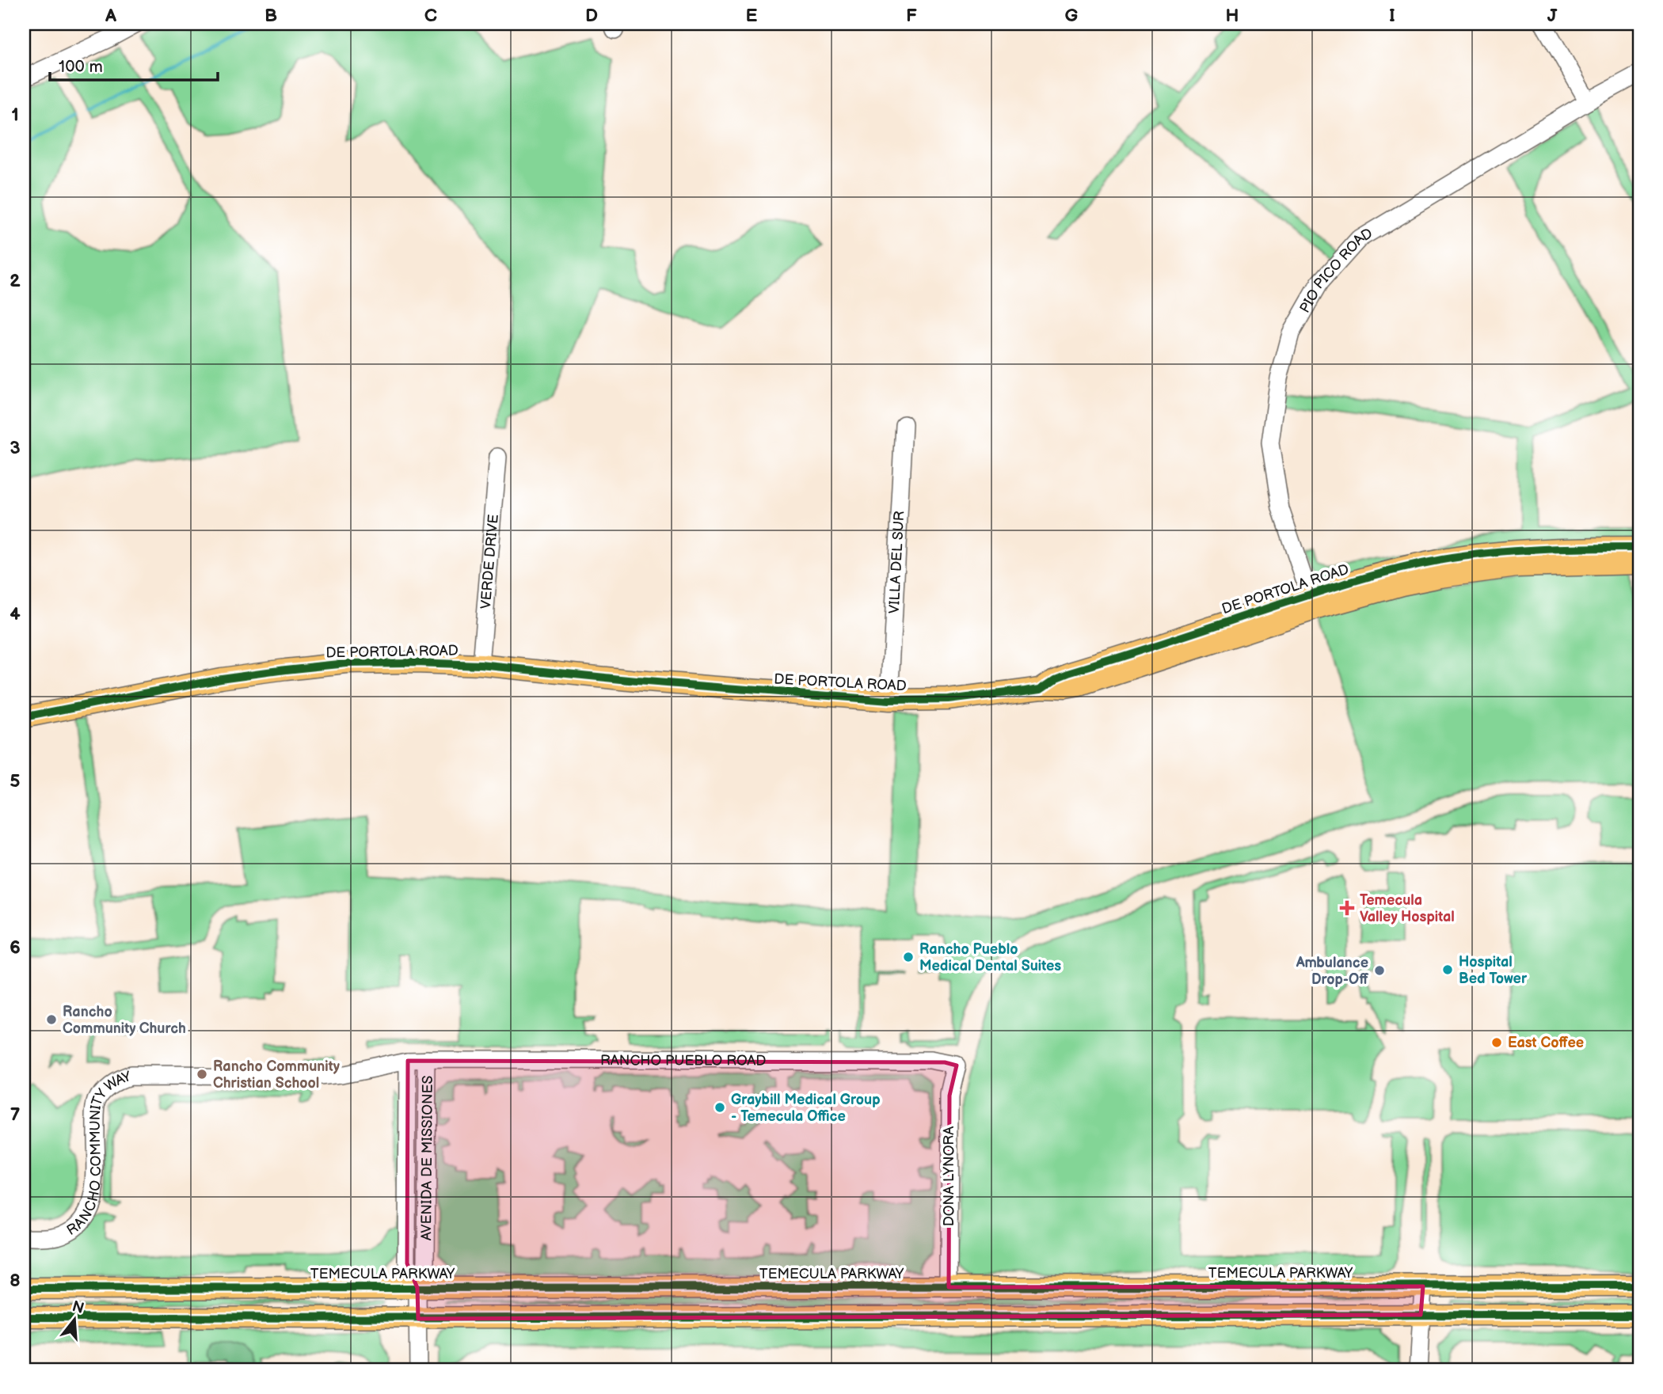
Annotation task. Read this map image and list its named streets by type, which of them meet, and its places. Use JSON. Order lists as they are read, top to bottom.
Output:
{
  "streets": {
    "main road": ["DE PORTOLA ROAD", "TEMECULA PARKWAY"],
    "street": [
      "PIO PICO ROAD",
      "VERDE DRIVE",
      "VILLA DEL SUR",
      "RANCHO PUEBLO ROAD",
      "RANCHO COMMUNITY WAY",
      "AVENIDA DE MISSIONES",
      "DONA LYNORA"
    ]
  },
  "crossings": [
    ["PIO PICO ROAD", "DE PORTOLA ROAD"],
    ["VERDE DRIVE", "DE PORTOLA ROAD"],
    ["VILLA DEL SUR", "DE PORTOLA ROAD"],
    ["RANCHO PUEBLO ROAD", "RANCHO COMMUNITY WAY"],
    ["RANCHO PUEBLO ROAD", "AVENIDA DE MISSIONES"],
    ["RANCHO PUEBLO ROAD", "DONA LYNORA"],
    ["RANCHO COMMUNITY WAY", "AVENIDA DE MISSIONES"],
    ["AVENIDA DE MISSIONES", "TEMECULA PARKWAY"],
    ["DONA LYNORA", "TEMECULA PARKWAY"]
  ],
  "places": {
    "health": ["Temecula Valley Hospital"],
    "other": [
      "Rancho Pueblo Medical Dental Suites",
      "Hospital Bed Tower",
      "Ambulance Drop-Off",
      "Rancho Community Church",
      "East Coffee",
      "Rancho Community Christian School",
      "Graybill Medical Group - Temecula Office"
    ]
  },
  "scale_bar": "100 m",
  "north": "top",
  "grid": {
    "columns": [
      "A",
      "B",
      "C",
      "D",
      "E",
      "F",
      "G",
      "H",
      "I",
      "J"
    ],
    "rows": [
      "1",
      "2",
      "3",
      "4",
      "5",
      "6",
      "7",
      "8"
    ]
  }
}
